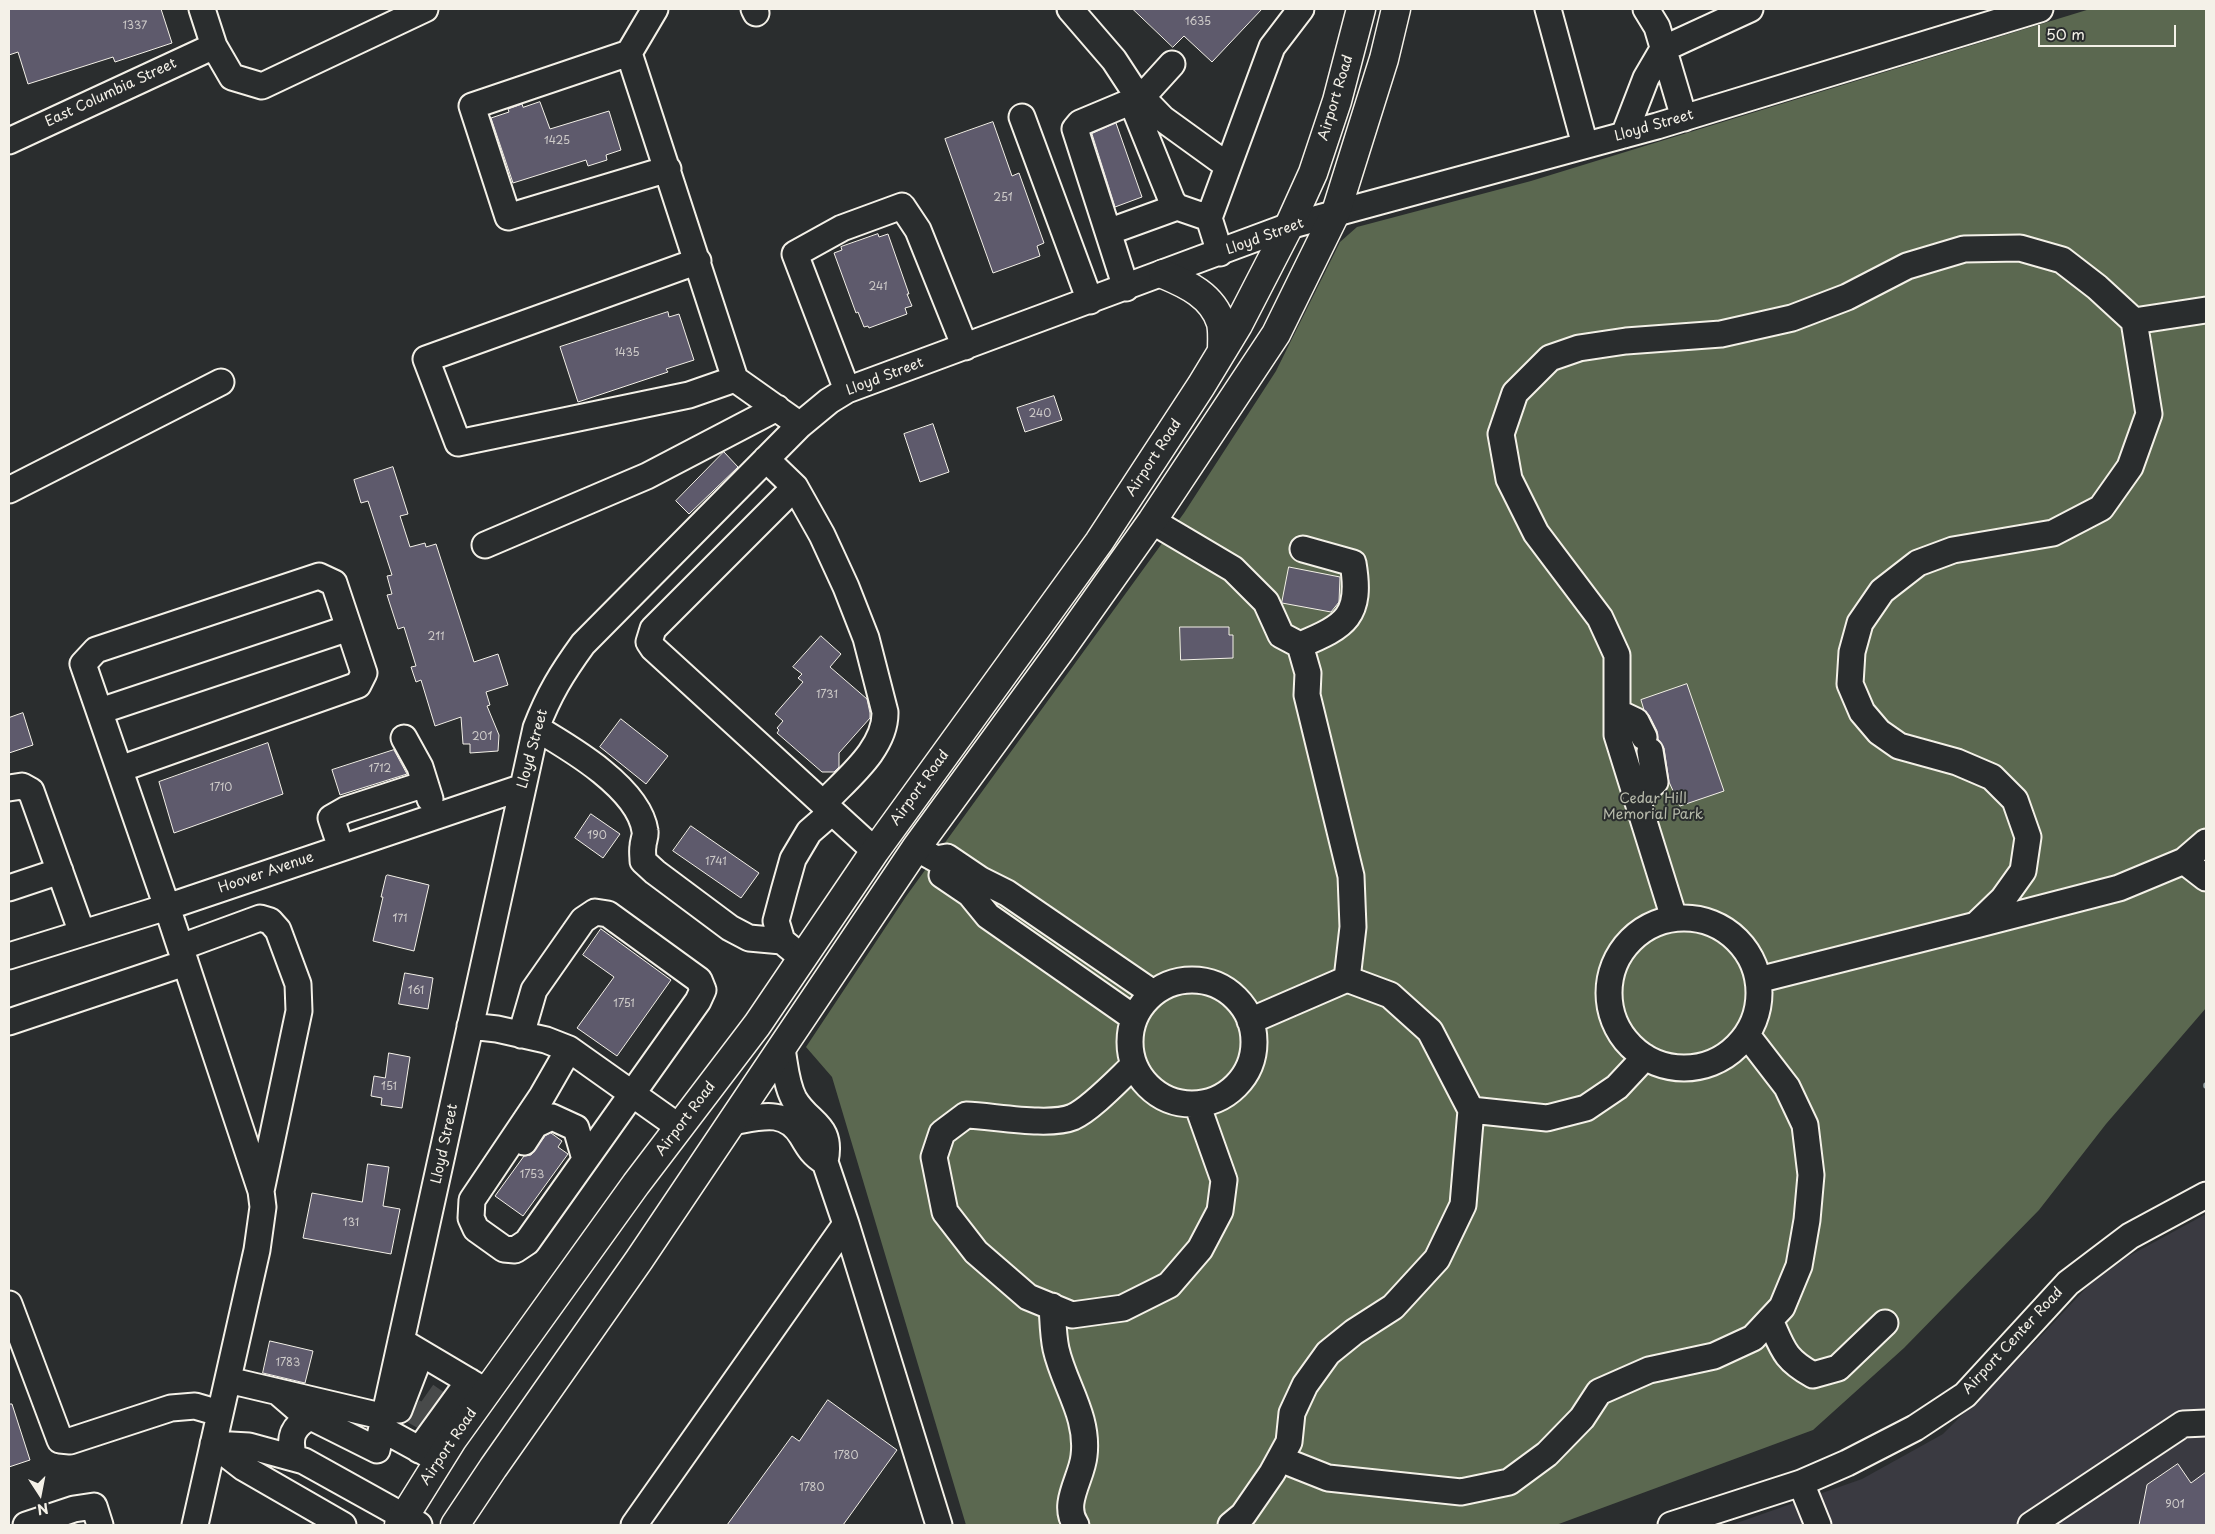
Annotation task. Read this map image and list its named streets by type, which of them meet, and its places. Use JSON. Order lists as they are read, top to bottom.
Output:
{
  "streets": {
    "main road": ["Airport Road"],
    "street": [
      "East Columbia Street",
      "Lloyd Street",
      "Hoover Avenue",
      "Airport Center Road"
    ]
  },
  "crossings": [
    ["Airport Road", "Lloyd Street"],
    ["Lloyd Street", "Hoover Avenue"]
  ],
  "parks": ["Cedar Hill Memorial Park"],
  "house_numbers": [
    "1635",
    "1337",
    "1425",
    "251",
    "241",
    "1435",
    "240",
    "211",
    "1731",
    "201",
    "1712",
    "1710",
    "190",
    "1741",
    "171",
    "161",
    "1751",
    "151",
    "1753",
    "131",
    "1783",
    "1780",
    "1780",
    "901"
  ],
  "scale_bar": "50 m",
  "north": "bottom"
}
